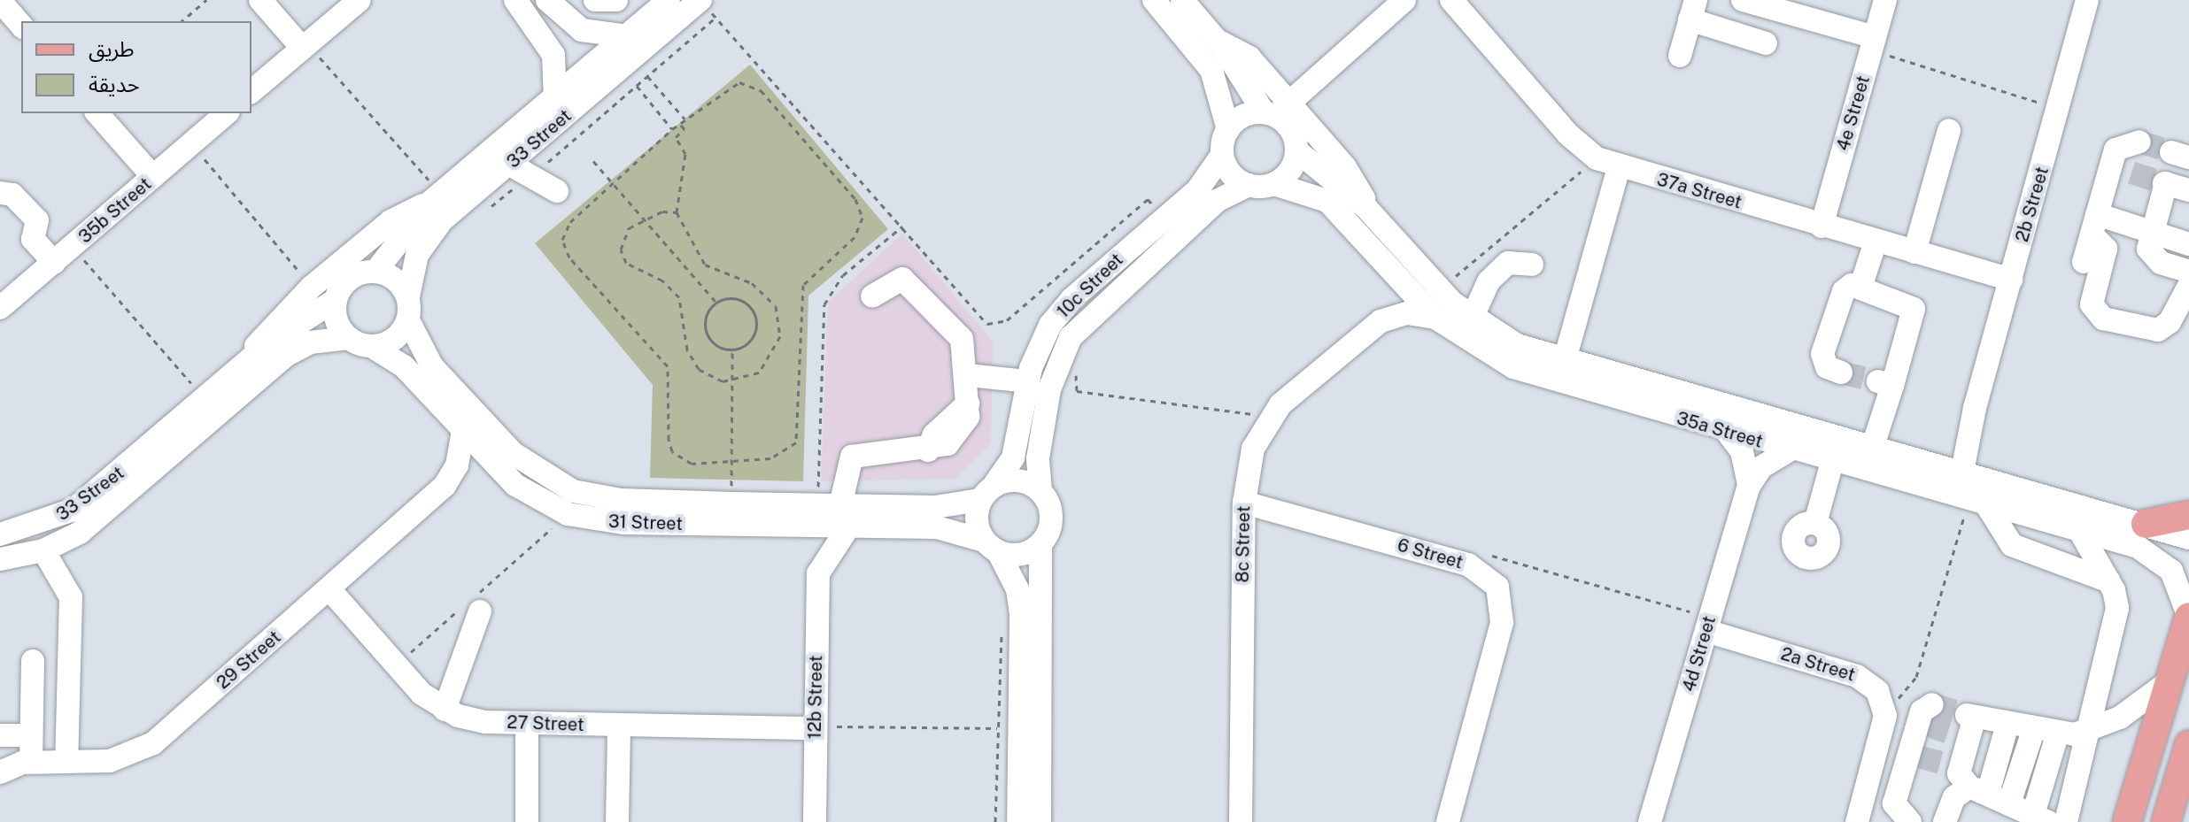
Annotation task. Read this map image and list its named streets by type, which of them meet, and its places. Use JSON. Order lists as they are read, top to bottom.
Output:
{
  "streets": {
    "street": [
      "4e Street",
      "33 Street",
      "37a Street",
      "2b Street",
      "35b Street",
      "10c Street",
      "35a Street",
      "31 Street",
      "8c Street",
      "6 Street",
      "4d Street",
      "29 Street",
      "2a Street",
      "12b Street",
      "27 Street"
    ]
  },
  "crossings": [
    ["4e Street", "37a Street"],
    ["33 Street", "31 Street"],
    ["37a Street", "2b Street"],
    ["2b Street", "35a Street"],
    ["10c Street", "35a Street"],
    ["10c Street", "31 Street"],
    ["35a Street", "8c Street"],
    ["35a Street", "4d Street"],
    ["31 Street", "29 Street"],
    ["31 Street", "12b Street"],
    ["8c Street", "6 Street"],
    ["4d Street", "2a Street"],
    ["29 Street", "27 Street"],
    ["12b Street", "27 Street"]
  ],
  "legend": ["طريق", "حديقة"]
}
